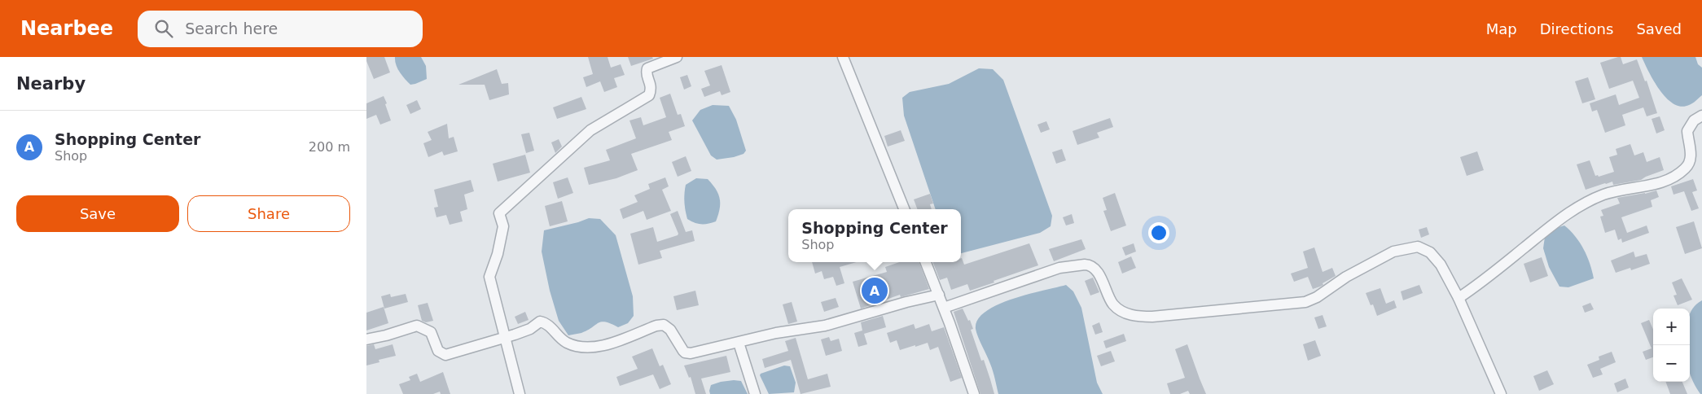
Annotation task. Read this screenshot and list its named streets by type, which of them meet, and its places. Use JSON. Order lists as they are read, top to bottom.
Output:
{
  "page": {
    "header": "Nearbee",
    "search": "Search here",
    "nav": ["Map", "Directions", "Saved"],
    "heading": "Nearby",
    "list": [
      {
        "mark": "A",
        "name": "Shopping Center",
        "note": "Shop",
        "value": "200 m"
      }
    ],
    "buttons": ["Save", "Share"],
    "popup": ["Shopping Center", "Shop"],
    "pins": "A",
    "map_buttons": ["+", "−"]
  }
}
